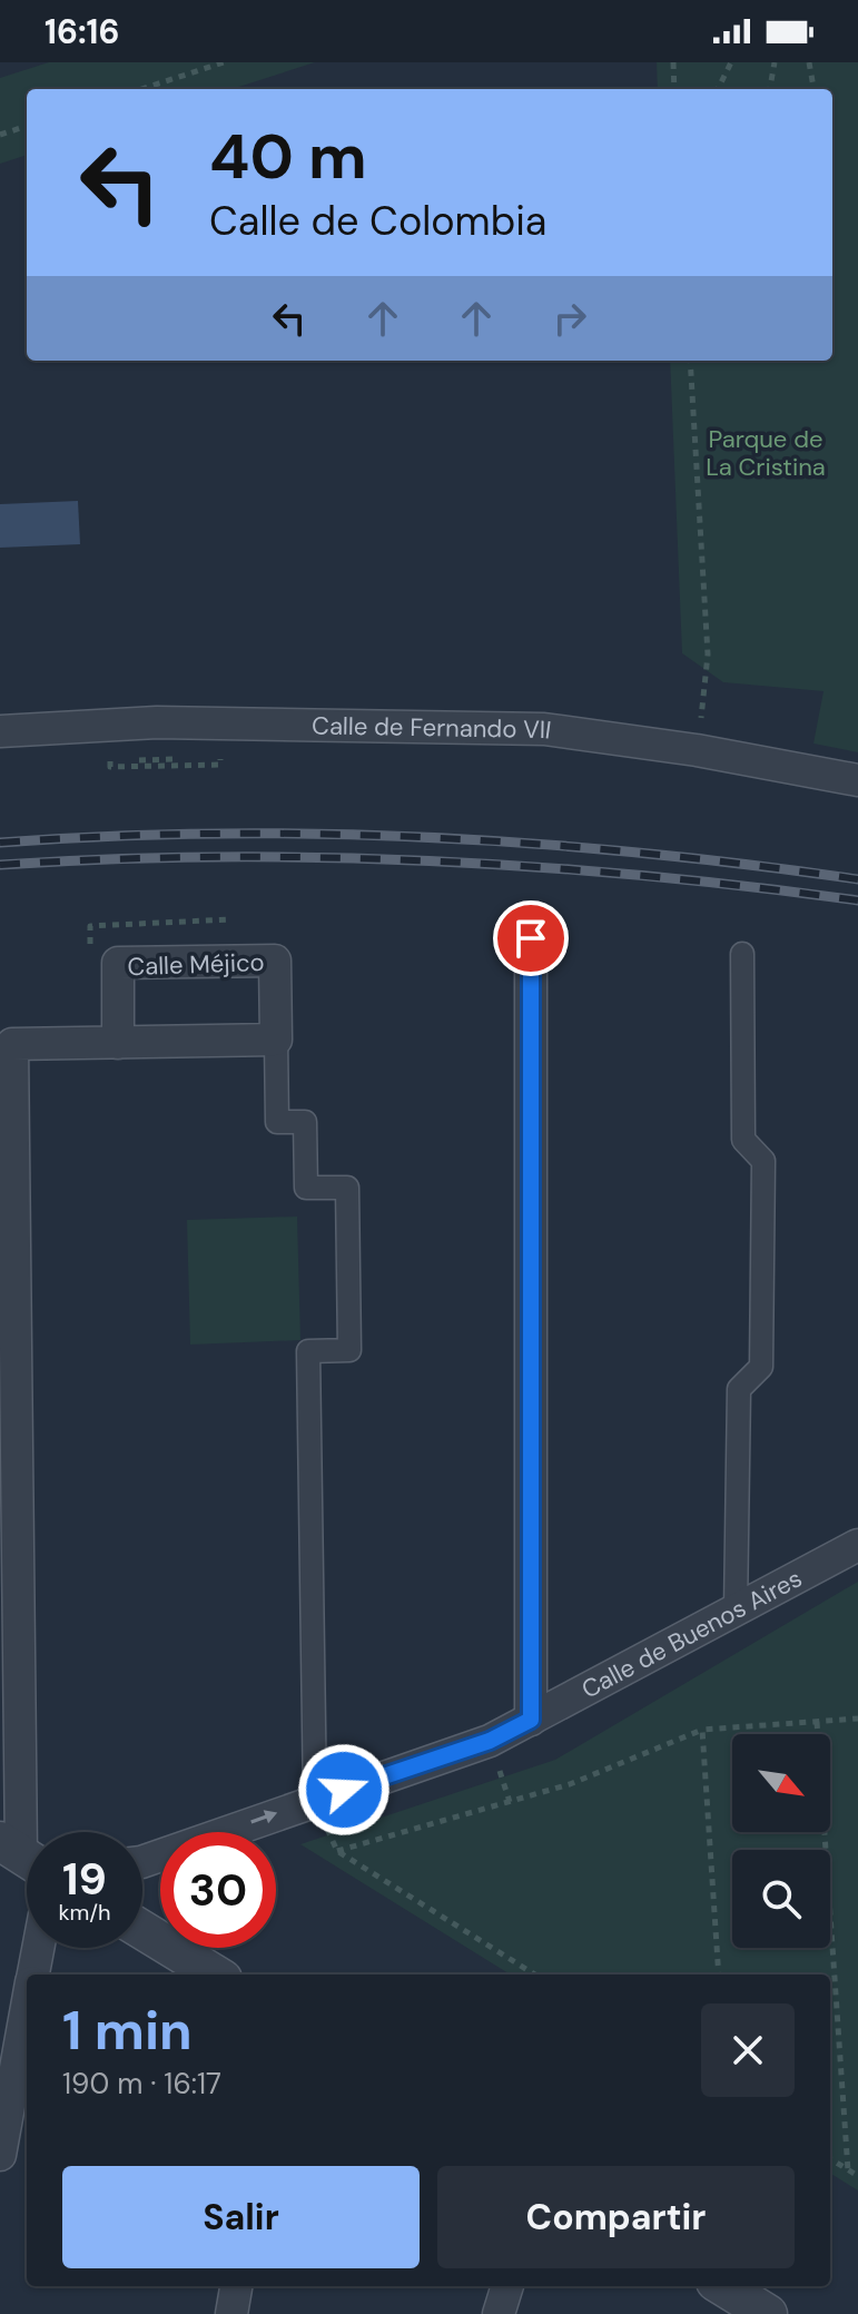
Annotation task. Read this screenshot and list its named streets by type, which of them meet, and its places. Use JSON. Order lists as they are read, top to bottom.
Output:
{
  "streets": {
    "street": ["Calle de Fernando VII", "Calle Méjico", "Calle de Buenos Aires"]
  },
  "parks": ["Parque de La Cristina"],
  "north": "bottom right",
  "page": {
    "status": "16:16",
    "turn": ["40 m", "Calle de Colombia"],
    "speed": "19 km/h",
    "limit": "30",
    "heading": ["1 min", "190 m · 16:17"],
    "buttons": ["Salir", "Compartir"]
  }
}
